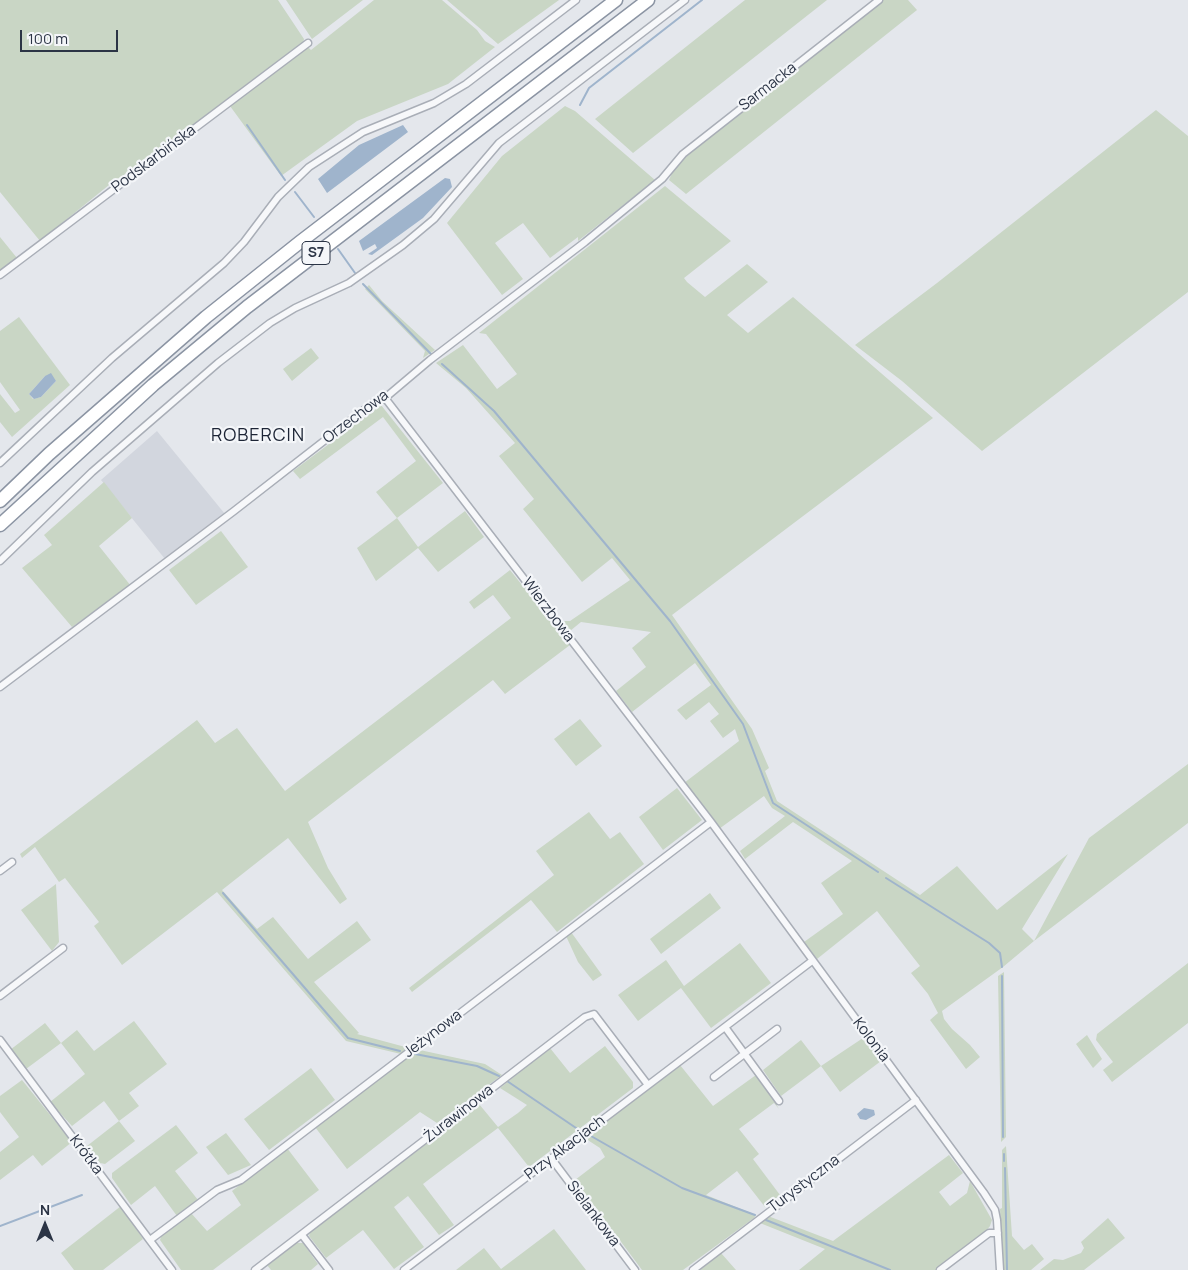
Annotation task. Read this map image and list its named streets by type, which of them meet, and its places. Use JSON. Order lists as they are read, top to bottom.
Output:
{
  "streets": {
    "highway": ["S7"],
    "street": [
      "Sarmacka",
      "Podskarbińska",
      "Orzechowa",
      "Wierzbowa",
      "Jeżynowa",
      "Kolonia",
      "Żurawinowa",
      "Przy Akacjach",
      "Krótka",
      "Turystyczna",
      "Sielankowa"
    ]
  },
  "crossings": [
    ["Sarmacka", "Orzechowa"],
    ["Orzechowa", "Wierzbowa"],
    ["Wierzbowa", "Jeżynowa"],
    ["Wierzbowa", "Kolonia"],
    ["Jeżynowa", "Kolonia"],
    ["Jeżynowa", "Krótka"],
    ["Kolonia", "Przy Akacjach"],
    ["Kolonia", "Turystyczna"],
    ["Żurawinowa", "Przy Akacjach"],
    ["Przy Akacjach", "Sielankowa"]
  ],
  "districts": ["ROBERCIN"],
  "scale_bar": "100 m",
  "north": "top"
}
